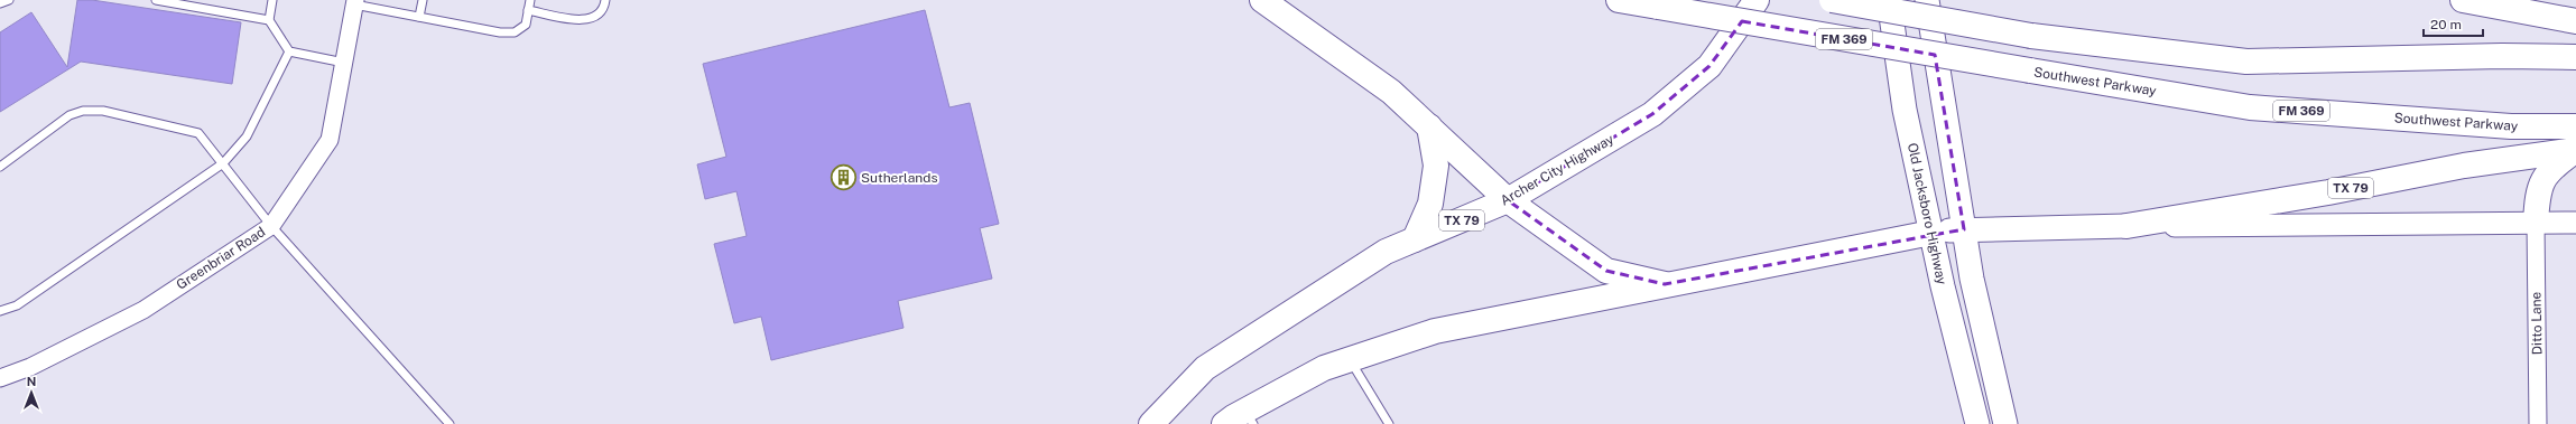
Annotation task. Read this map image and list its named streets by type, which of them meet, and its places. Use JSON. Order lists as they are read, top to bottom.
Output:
{
  "streets": {
    "main road": [
      "FM 369",
      "Southwest Parkway",
      "Archer City Highway",
      "TX 79",
      "Old Jacksboro Highway"
    ],
    "street": ["Greenbriar Road", "Ditto Lane"]
  },
  "crossings": [
    ["TX 79", "Old Jacksboro Highway"]
  ],
  "places": {
    "building": ["Sutherlands"]
  },
  "scale_bar": "20 m",
  "north": "top"
}
